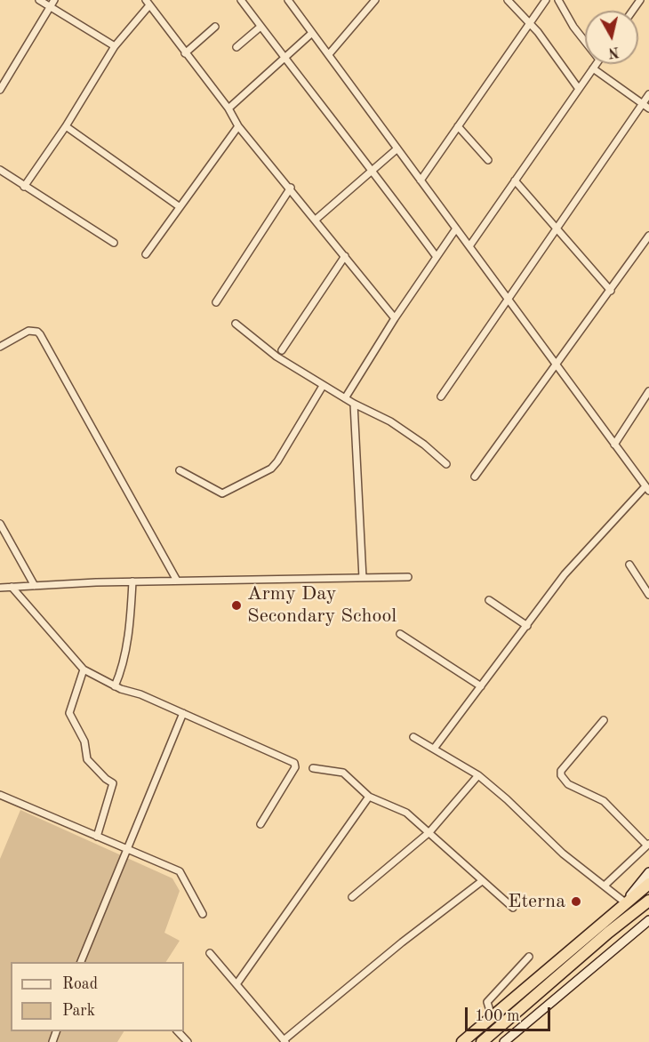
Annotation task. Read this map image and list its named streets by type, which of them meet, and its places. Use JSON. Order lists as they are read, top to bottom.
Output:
{
  "places": ["Army Day Secondary School", "Eterna"],
  "legend": ["Road", "Park"],
  "scale_bar": "100 m",
  "north": "bottom"
}
